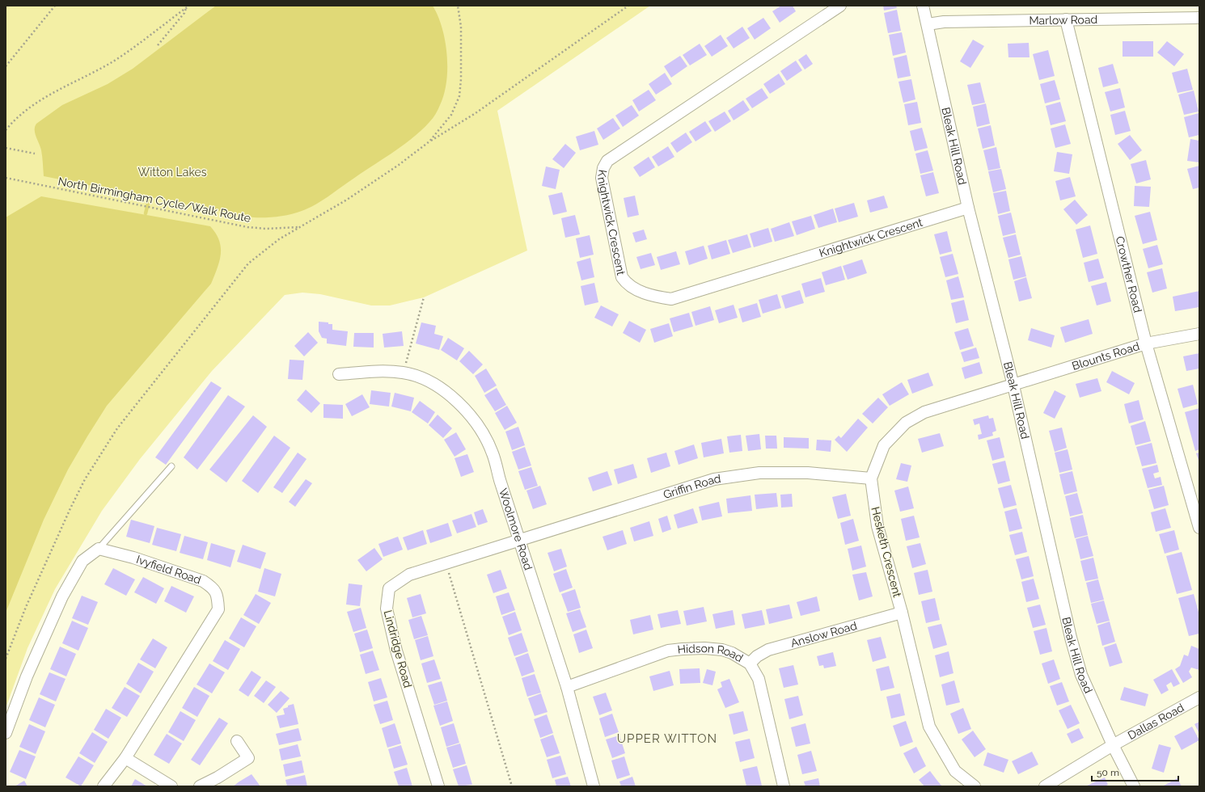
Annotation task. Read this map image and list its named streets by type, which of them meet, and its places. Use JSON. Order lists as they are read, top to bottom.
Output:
{
  "streets": {
    "street": [
      "Marlow Road",
      "Bleak Hill Road",
      "Knightwick Crescent",
      "Crowther Road",
      "Blounts Road",
      "Griffin Road",
      "Woolmore Road",
      "Hesketh Crescent",
      "Ivyfield Road",
      "Anslow Road",
      "Lindridge Road",
      "Hidson Road",
      "Dallas Road"
    ],
    "path": ["North Birmingham Cycle/Walk Route"]
  },
  "crossings": [
    ["Marlow Road", "Bleak Hill Road"],
    ["Marlow Road", "Crowther Road"],
    ["Bleak Hill Road", "Knightwick Crescent"],
    ["Bleak Hill Road", "Blounts Road"],
    ["Bleak Hill Road", "Hesketh Crescent"],
    ["Bleak Hill Road", "Dallas Road"],
    ["Crowther Road", "Blounts Road"],
    ["Blounts Road", "Hesketh Crescent"],
    ["Griffin Road", "Woolmore Road"],
    ["Griffin Road", "Hesketh Crescent"],
    ["Griffin Road", "Lindridge Road"],
    ["Woolmore Road", "Lindridge Road"],
    ["Woolmore Road", "Hidson Road"],
    ["Hesketh Crescent", "Anslow Road"],
    ["Anslow Road", "Hidson Road"]
  ],
  "districts": ["UPPER WITTON"],
  "parks": ["Witton Lakes"],
  "scale_bar": "50 m"
}
